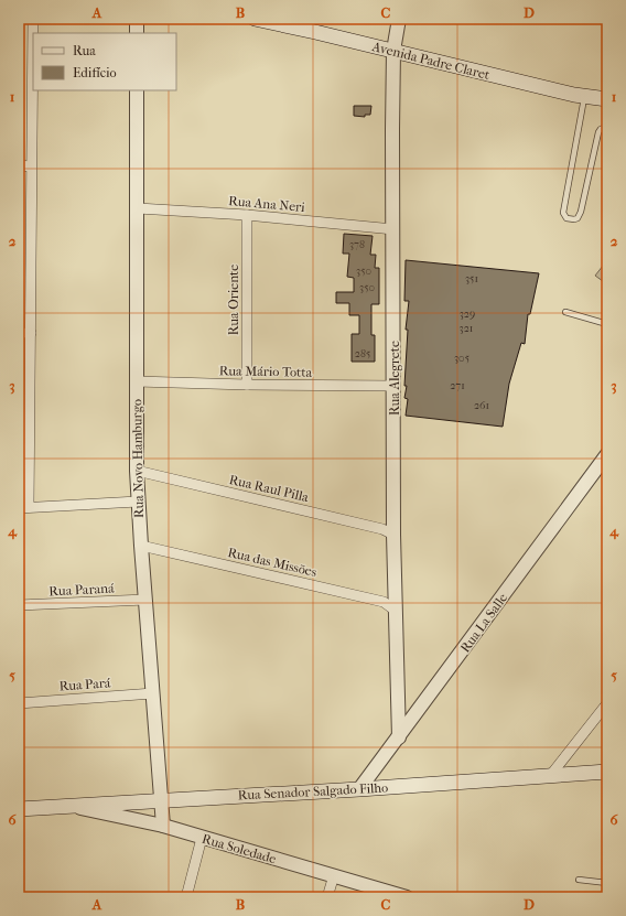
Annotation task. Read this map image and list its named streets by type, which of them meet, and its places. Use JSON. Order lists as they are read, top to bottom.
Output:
{
  "streets": {
    "main road": ["Avenida Padre Claret", "Rua Senador Salgado Filho"],
    "street": [
      "Rua Ana Neri",
      "Rua Oriente",
      "Rua Mário Totta",
      "Rua Alegrete",
      "Rua Novo Hamburgo",
      "Rua Raul Pilla",
      "Rua das Missões",
      "Rua Paraná",
      "Rua La Salle",
      "Rua Pará",
      "Rua Soledade"
    ]
  },
  "crossings": [
    ["Avenida Padre Claret", "Rua Alegrete"],
    ["Rua Ana Neri", "Rua Oriente"],
    ["Rua Ana Neri", "Rua Alegrete"],
    ["Rua Ana Neri", "Rua Novo Hamburgo"],
    ["Rua Oriente", "Rua Mário Totta"],
    ["Rua Mário Totta", "Rua Alegrete"],
    ["Rua Mário Totta", "Rua Novo Hamburgo"],
    ["Rua Alegrete", "Rua Raul Pilla"],
    ["Rua Alegrete", "Rua das Missões"],
    ["Rua Alegrete", "Rua La Salle"],
    ["Rua Novo Hamburgo", "Rua Raul Pilla"],
    ["Rua Novo Hamburgo", "Rua das Missões"],
    ["Rua Novo Hamburgo", "Rua Paraná"],
    ["Rua Novo Hamburgo", "Rua Pará"],
    ["Rua Novo Hamburgo", "Rua Senador Salgado Filho"],
    ["Rua Novo Hamburgo", "Rua Soledade"],
    ["Rua La Salle", "Rua Senador Salgado Filho"],
    ["Rua Senador Salgado Filho", "Rua Soledade"]
  ],
  "house_numbers": [
    "378",
    "350",
    "351",
    "350",
    "329",
    "321",
    "285",
    "305",
    "271",
    "261"
  ],
  "legend": ["Rua", "Edifício"],
  "grid": {
    "columns": [
      "A",
      "B",
      "C",
      "D"
    ],
    "rows": [
      "1",
      "2",
      "3",
      "4",
      "5",
      "6"
    ]
  }
}
